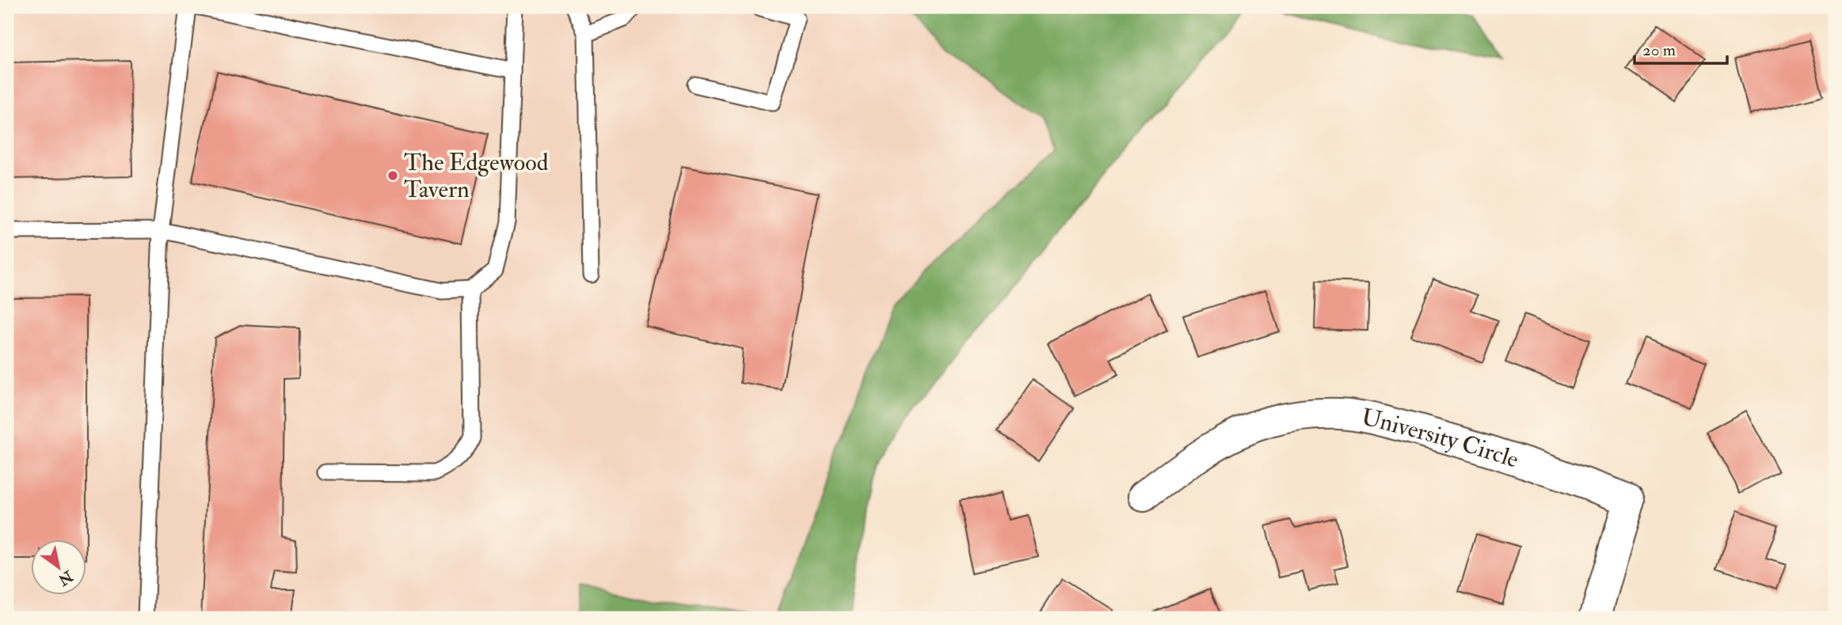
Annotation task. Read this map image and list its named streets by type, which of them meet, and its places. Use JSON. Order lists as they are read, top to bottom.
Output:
{
  "streets": {
    "street": ["University Circle"]
  },
  "places": ["The Edgewood Tavern"],
  "scale_bar": "20 m",
  "north": "bottom right"
}
